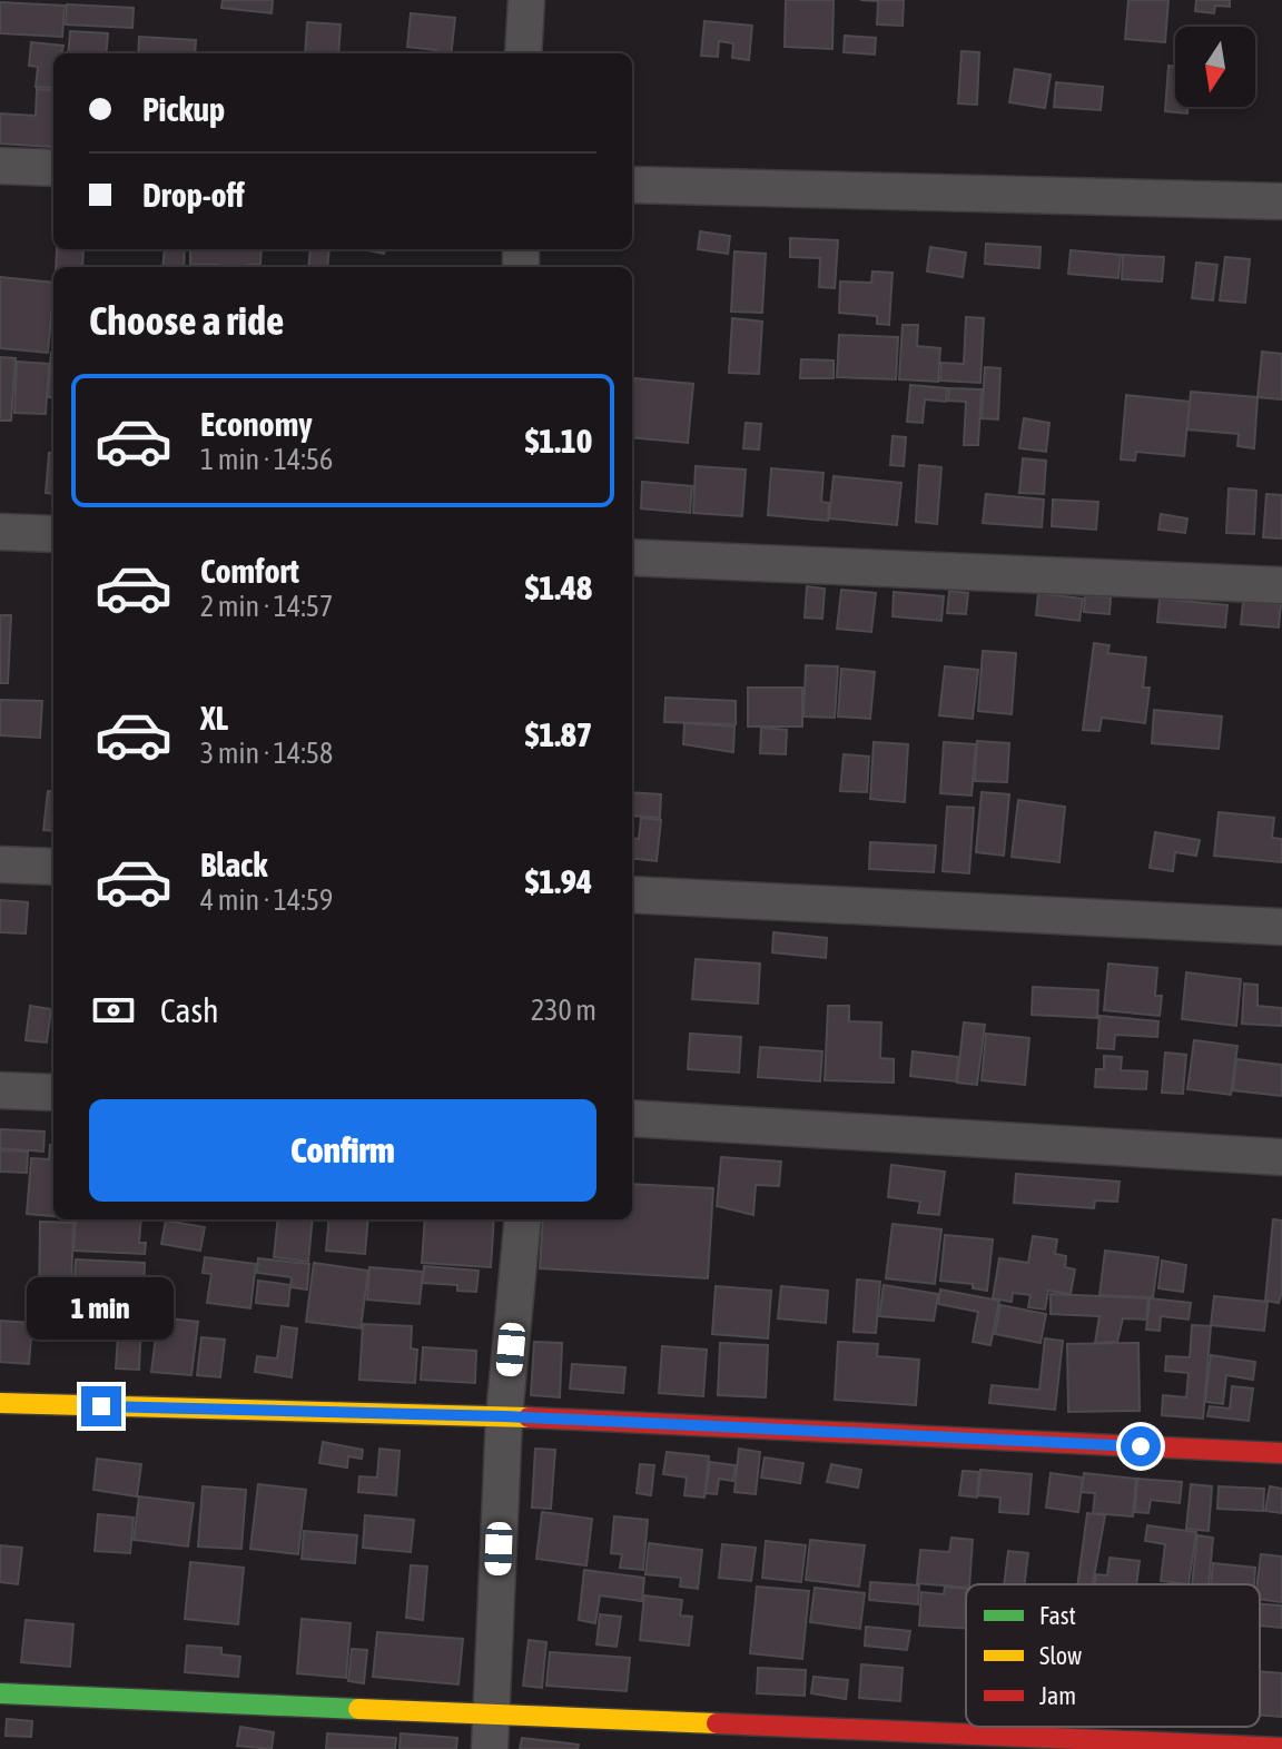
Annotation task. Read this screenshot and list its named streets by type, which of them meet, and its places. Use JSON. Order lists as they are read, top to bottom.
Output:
{
  "legend": ["Fast", "Slow", "Jam"],
  "north": "bottom",
  "page": {
    "banner": ["Pickup", "Drop-off"],
    "heading": "Choose a ride",
    "list": [
      {
        "name": "Economy",
        "note": "1 min · 14:56",
        "value": "$1.10"
      },
      {
        "name": "Comfort",
        "note": "2 min · 14:57",
        "value": "$1.48"
      },
      {
        "name": "XL",
        "note": "3 min · 14:58",
        "value": "$1.87"
      },
      {
        "name": "Black",
        "note": "4 min · 14:59",
        "value": "$1.94"
      }
    ],
    "pay": ["Cash", "230 m"],
    "buttons": "Confirm",
    "bubble": "1 min"
  }
}
